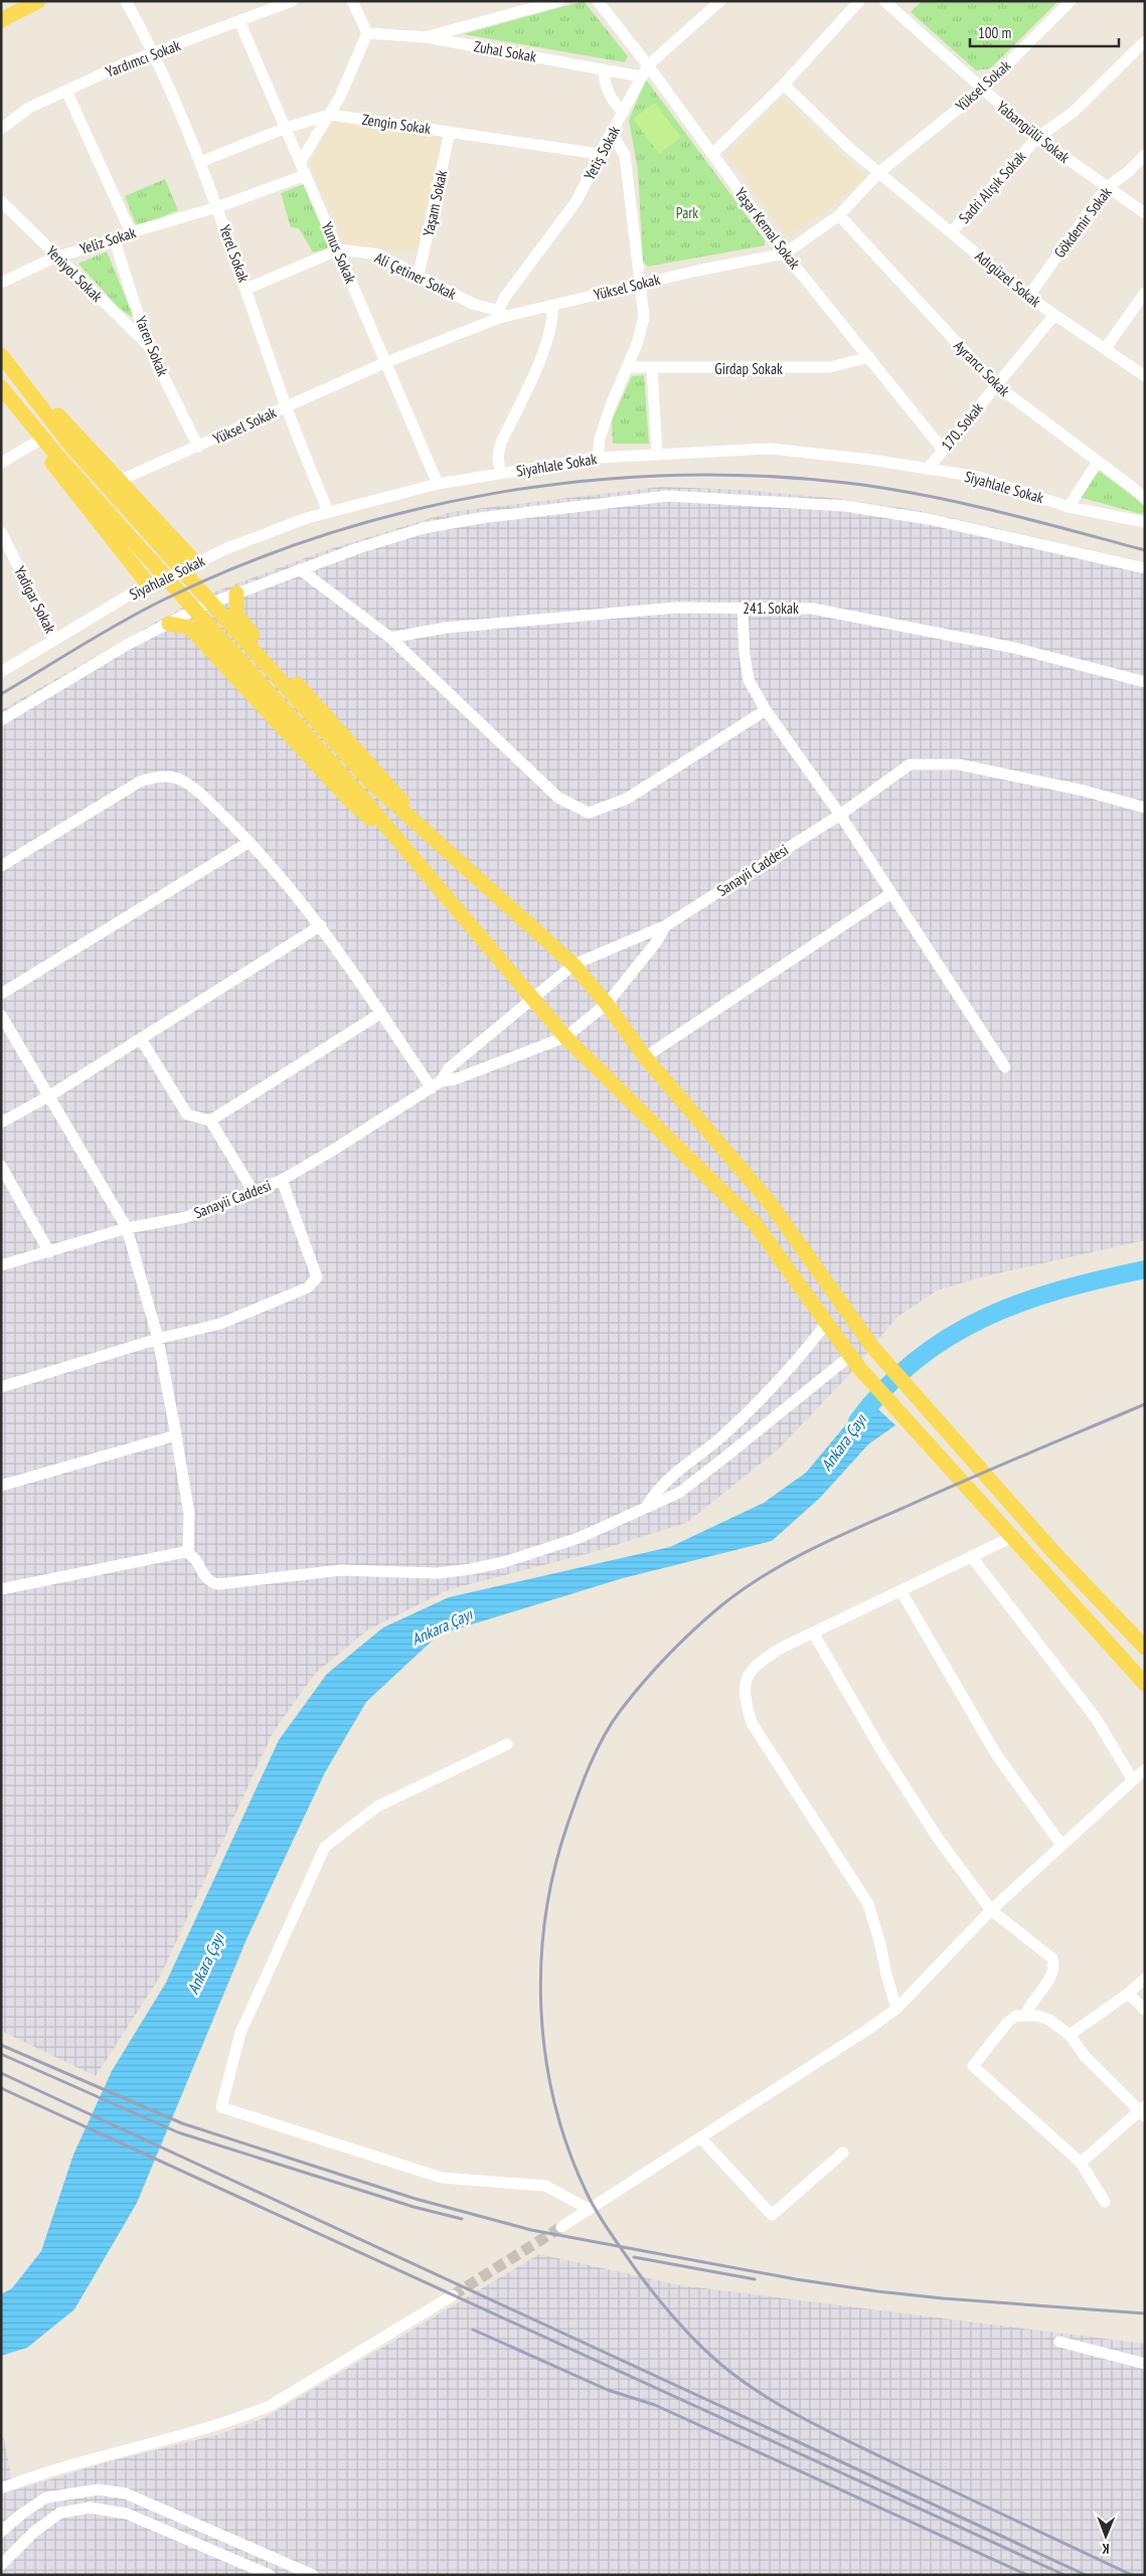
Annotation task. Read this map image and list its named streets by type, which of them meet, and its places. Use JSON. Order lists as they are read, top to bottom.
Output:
{
  "streets": {
    "street": [
      "Zuhal Sokak",
      "Yardımcı Sokak",
      "Yüksel Sokak",
      "Zengin Sokak",
      "Yabangülü Sokak",
      "Yetiş Sokak",
      "Sadri Alışık Sokak",
      "Yaşam Sokak",
      "Gökdemir Sokak",
      "Yaşar Kemal Sokak",
      "Yeliz Sokak",
      "Yunus Sokak",
      "Yerel Sokak",
      "Yeniyol Sokak",
      "Ali Çetiner Sokak",
      "Adıgüzel Sokak",
      "Yaren Sokak",
      "Girdap Sokak",
      "Ayrancı Sokak",
      "170. Sokak",
      "Siyahlale Sokak",
      "Yadigar Sokak",
      "241. Sokak",
      "Sanayii Caddesi"
    ]
  },
  "crossings": [
    ["Zuhal Sokak", "Yetiş Sokak"],
    ["Yardımcı Sokak", "Yunus Sokak"],
    ["Yardımcı Sokak", "Yerel Sokak"],
    ["Yüksel Sokak", "Yabangülü Sokak"],
    ["Yüksel Sokak", "Yetiş Sokak"],
    ["Yüksel Sokak", "Yaşar Kemal Sokak"],
    ["Yüksel Sokak", "Yunus Sokak"],
    ["Yüksel Sokak", "Yerel Sokak"],
    ["Yüksel Sokak", "Ali Çetiner Sokak"],
    ["Yüksel Sokak", "Adıgüzel Sokak"],
    ["Yüksel Sokak", "Yaren Sokak"],
    ["Yüksel Sokak", "Ayrancı Sokak"],
    ["Zengin Sokak", "Yetiş Sokak"],
    ["Zengin Sokak", "Yaşam Sokak"],
    ["Zengin Sokak", "Yunus Sokak"],
    ["Zengin Sokak", "Yerel Sokak"],
    ["Yabangülü Sokak", "Sadri Alışık Sokak"],
    ["Yabangülü Sokak", "Gökdemir Sokak"],
    ["Yetiş Sokak", "Yaşar Kemal Sokak"],
    ["Yetiş Sokak", "Ali Çetiner Sokak"],
    ["Sadri Alışık Sokak", "Adıgüzel Sokak"],
    ["Yaşam Sokak", "Ali Çetiner Sokak"],
    ["Gökdemir Sokak", "Adıgüzel Sokak"],
    ["Yaşar Kemal Sokak", "Girdap Sokak"],
    ["Yaşar Kemal Sokak", "170. Sokak"],
    ["Yeliz Sokak", "Yunus Sokak"],
    ["Yeliz Sokak", "Yerel Sokak"],
    ["Yeliz Sokak", "Yeniyol Sokak"],
    ["Yeliz Sokak", "Yaren Sokak"],
    ["Yunus Sokak", "Ali Çetiner Sokak"],
    ["Yunus Sokak", "Siyahlale Sokak"],
    ["Yerel Sokak", "Siyahlale Sokak"],
    ["Yeniyol Sokak", "Yaren Sokak"],
    ["Adıgüzel Sokak", "170. Sokak"],
    ["Ayrancı Sokak", "170. Sokak"],
    ["170. Sokak", "Siyahlale Sokak"],
    ["Siyahlale Sokak", "Yadigar Sokak"]
  ],
  "water": ["Ankara Çayı"],
  "parks": ["Park"],
  "scale_bar": "100 m",
  "north": "bottom"
}
